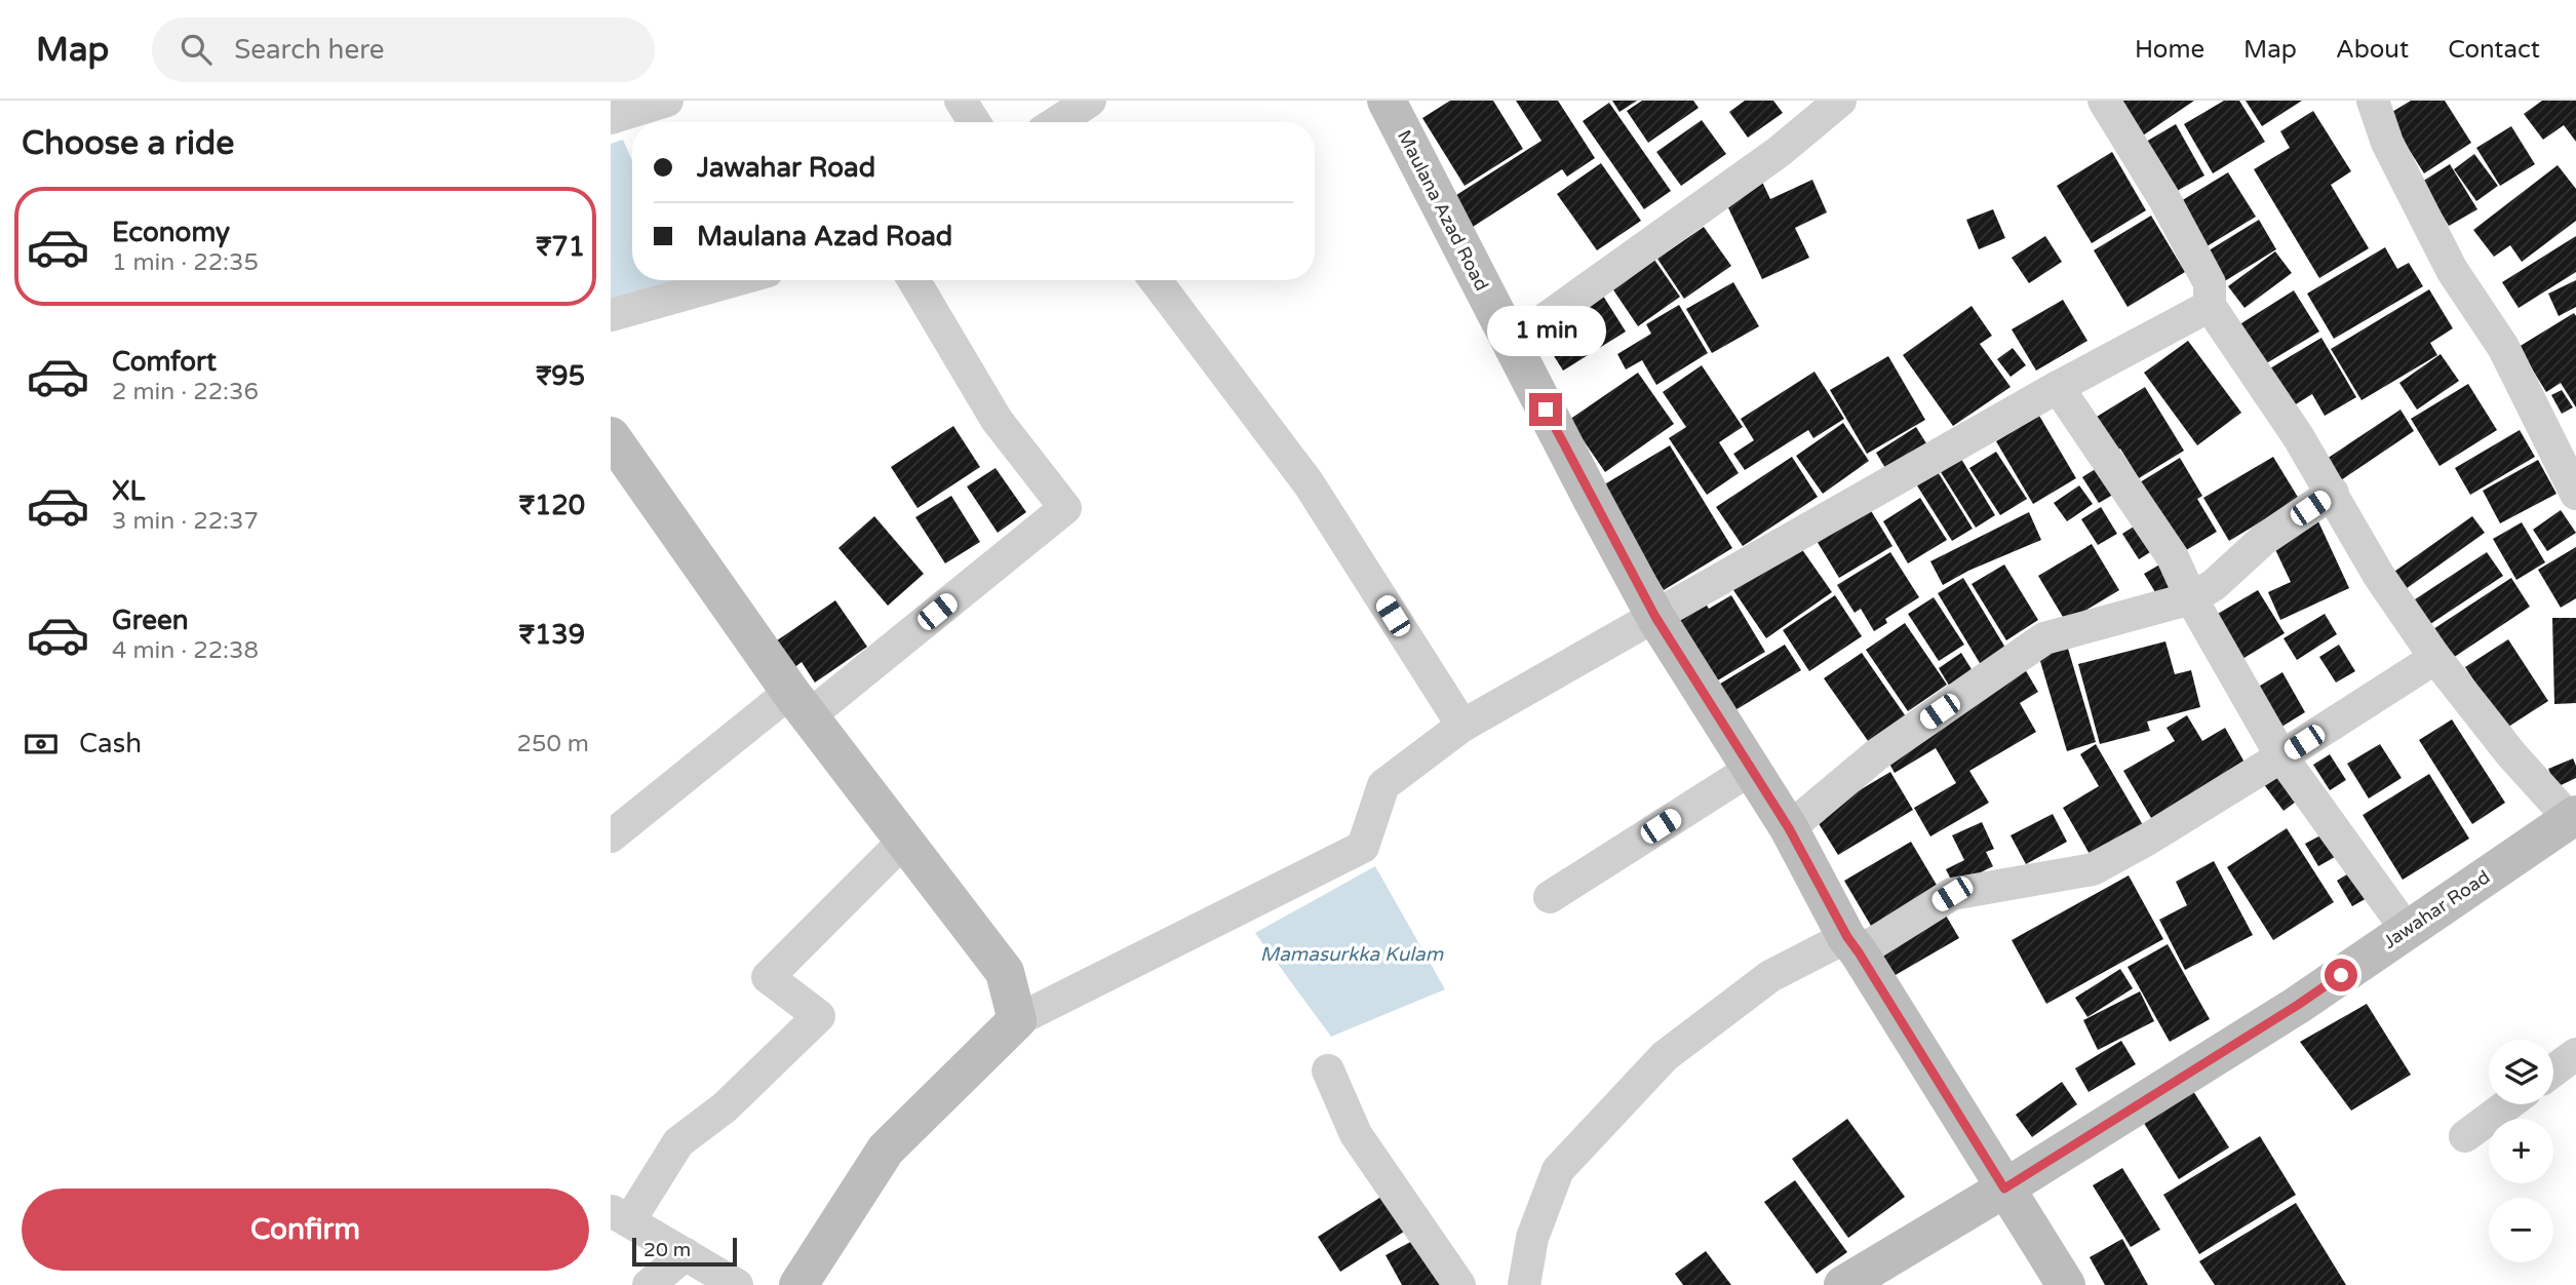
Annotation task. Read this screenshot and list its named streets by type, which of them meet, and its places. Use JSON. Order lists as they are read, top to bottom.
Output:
{
  "streets": {
    "main road": ["Maulana Azad Road", "Jawahar Road"]
  },
  "crossings": [
    ["Maulana Azad Road", "Jawahar Road"]
  ],
  "water": ["Mamasurkka Kulam"],
  "scale_bar": "20 m",
  "page": {
    "header": "Map",
    "search": "Search here",
    "nav": [
      "Home",
      "Map",
      "About",
      "Contact"
    ],
    "heading": "Choose a ride",
    "banner": ["Jawahar Road", "Maulana Azad Road"],
    "list": [
      {
        "name": "Economy",
        "note": "1 min · 22:35",
        "value": "₹71"
      },
      {
        "name": "Comfort",
        "note": "2 min · 22:36",
        "value": "₹95"
      },
      {
        "name": "XL",
        "note": "3 min · 22:37",
        "value": "₹120"
      },
      {
        "name": "Green",
        "note": "4 min · 22:38",
        "value": "₹139"
      }
    ],
    "bubble": "1 min",
    "pay": ["Cash", "250 m"],
    "map_buttons": ["+", "−"],
    "buttons": "Confirm",
    "scale": "20 m"
  }
}
